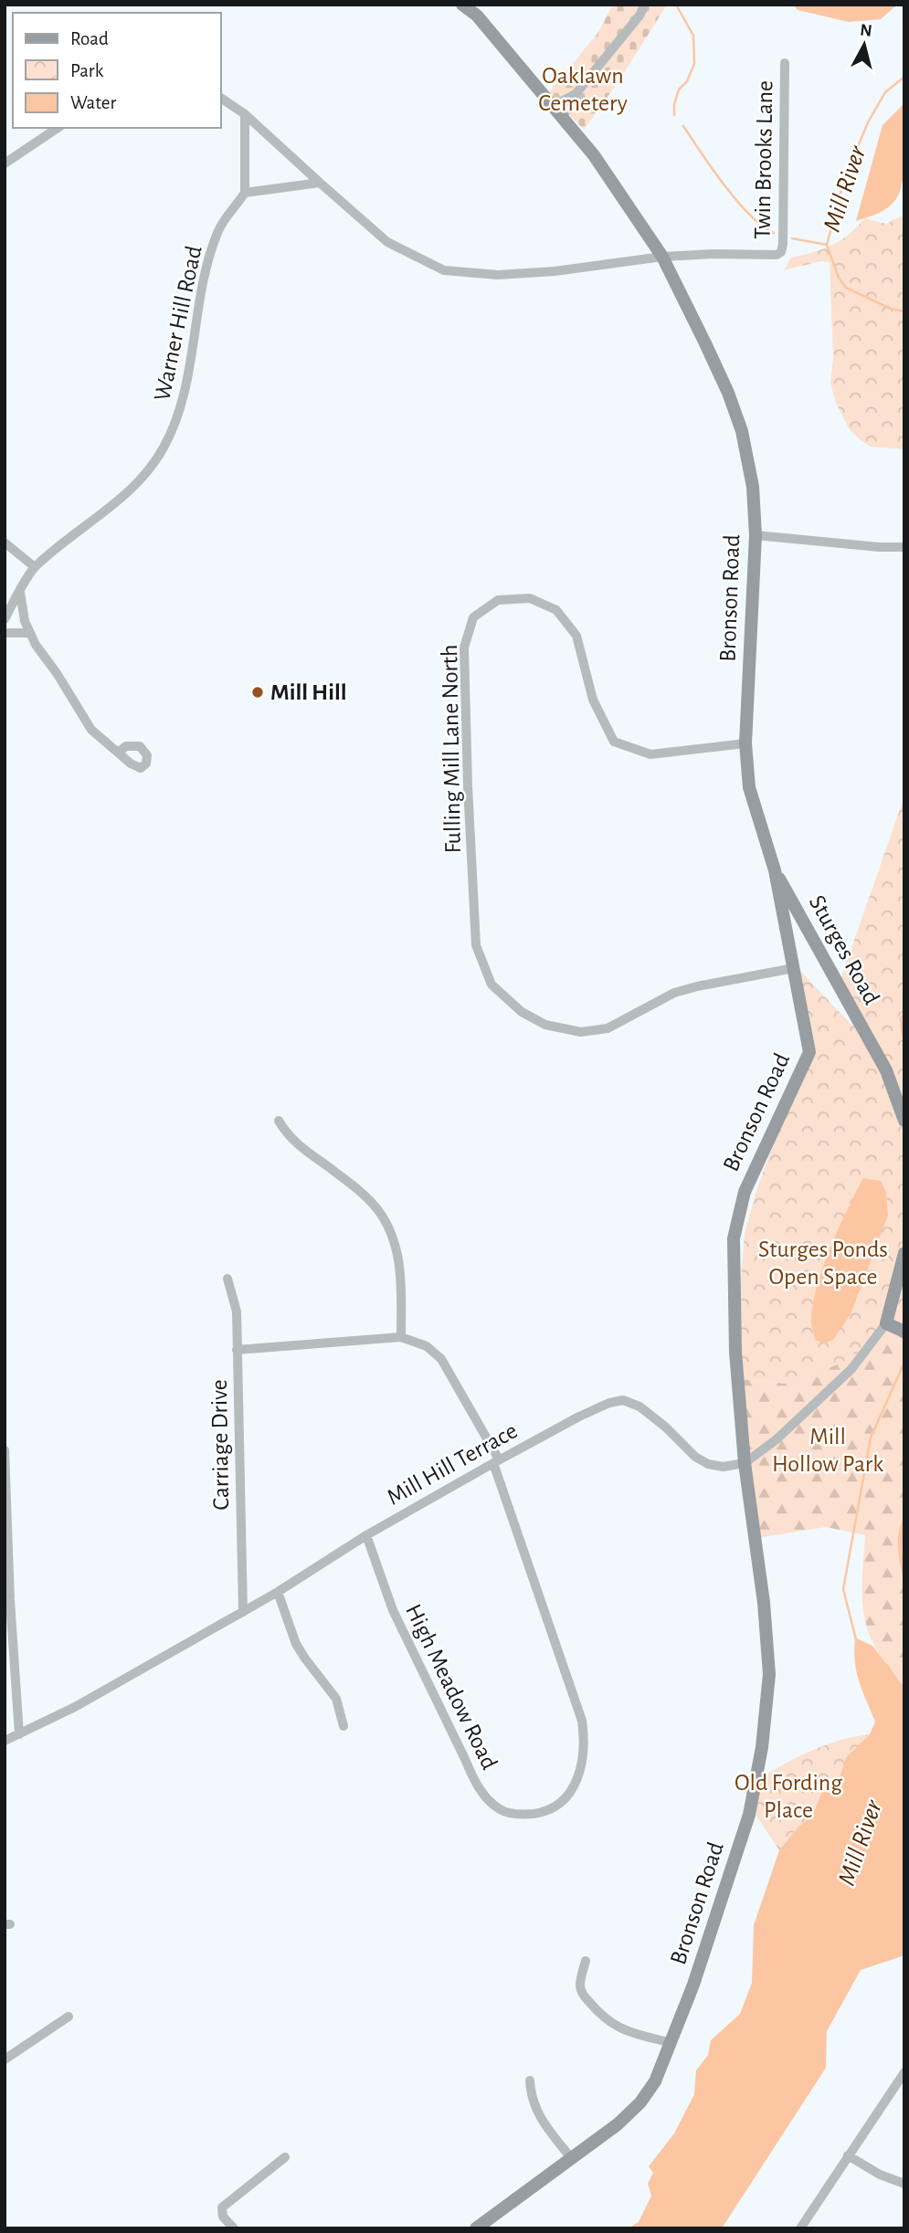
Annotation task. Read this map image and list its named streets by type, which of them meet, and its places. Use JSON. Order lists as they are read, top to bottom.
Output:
{
  "streets": {
    "main road": ["Bronson Road", "Sturges Road"],
    "street": [
      "Twin Brooks Lane",
      "Warner Hill Road",
      "Fulling Mill Lane North",
      "Carriage Drive",
      "Mill Hill Terrace",
      "High Meadow Road"
    ]
  },
  "crossings": [
    ["Twin Brooks Lane", "Bronson Road"],
    ["Bronson Road", "Fulling Mill Lane North"],
    ["Bronson Road", "Sturges Road"],
    ["Bronson Road", "Mill Hill Terrace"],
    ["Carriage Drive", "Mill Hill Terrace"],
    ["Mill Hill Terrace", "High Meadow Road"]
  ],
  "water": ["Mill River"],
  "parks": [
    "Oaklawn Cemetery",
    "Sturges Ponds Open Space",
    "Mill Hollow Park",
    "Old Fording Place"
  ],
  "places": ["Mill Hill"],
  "legend": ["Road", "Park", "Water"],
  "north": "top"
}
